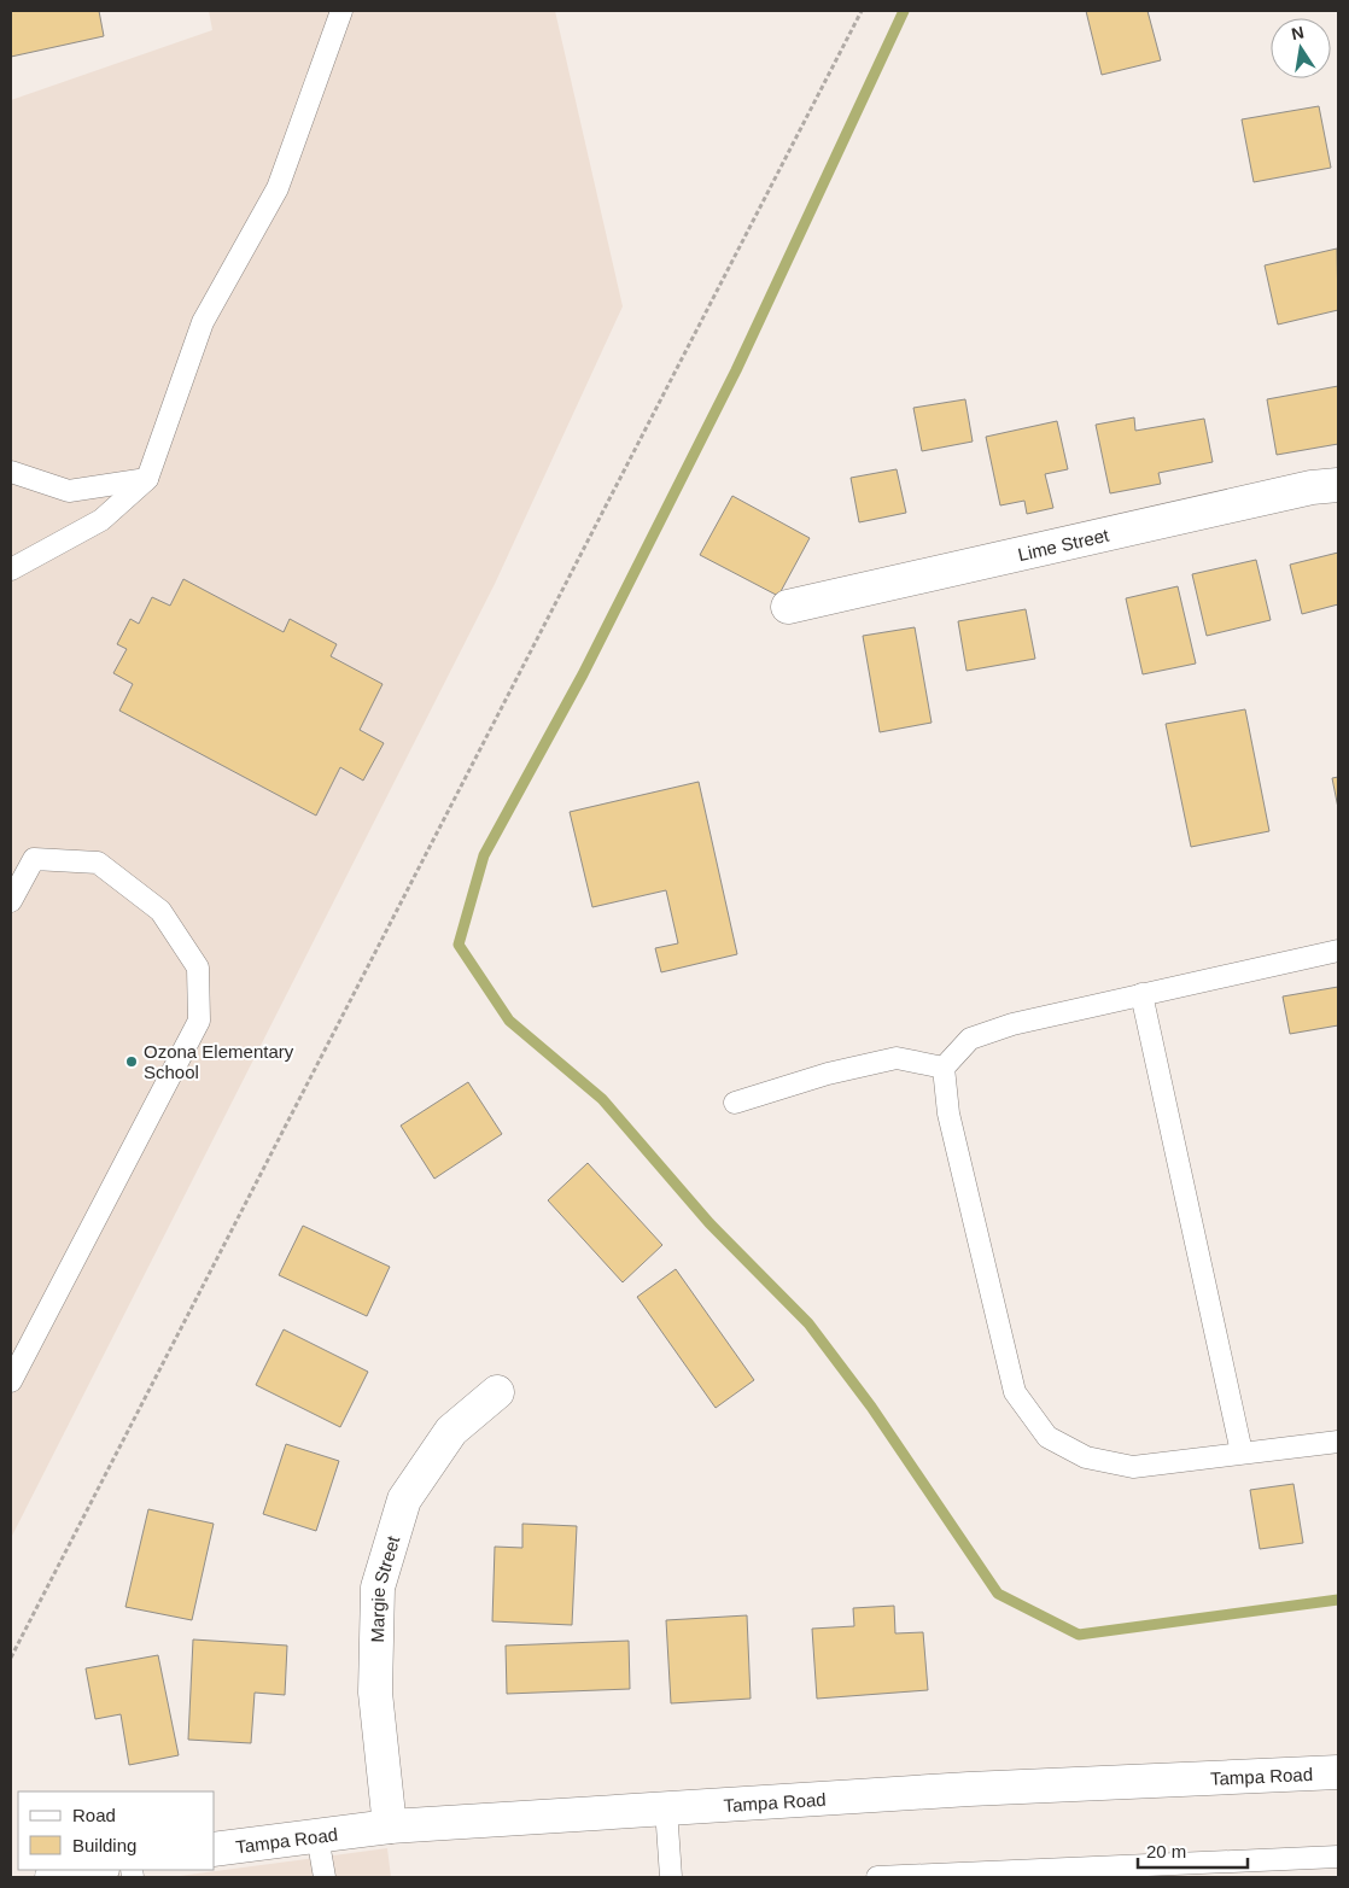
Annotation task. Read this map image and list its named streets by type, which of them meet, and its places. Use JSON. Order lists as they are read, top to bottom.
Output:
{
  "streets": {
    "street": ["Lime Street", "Margie Street", "Tampa Road"]
  },
  "crossings": [
    ["Margie Street", "Tampa Road"]
  ],
  "places": ["Ozona Elementary School"],
  "legend": ["Road", "Building"],
  "scale_bar": "20 m",
  "north": "top"
}
